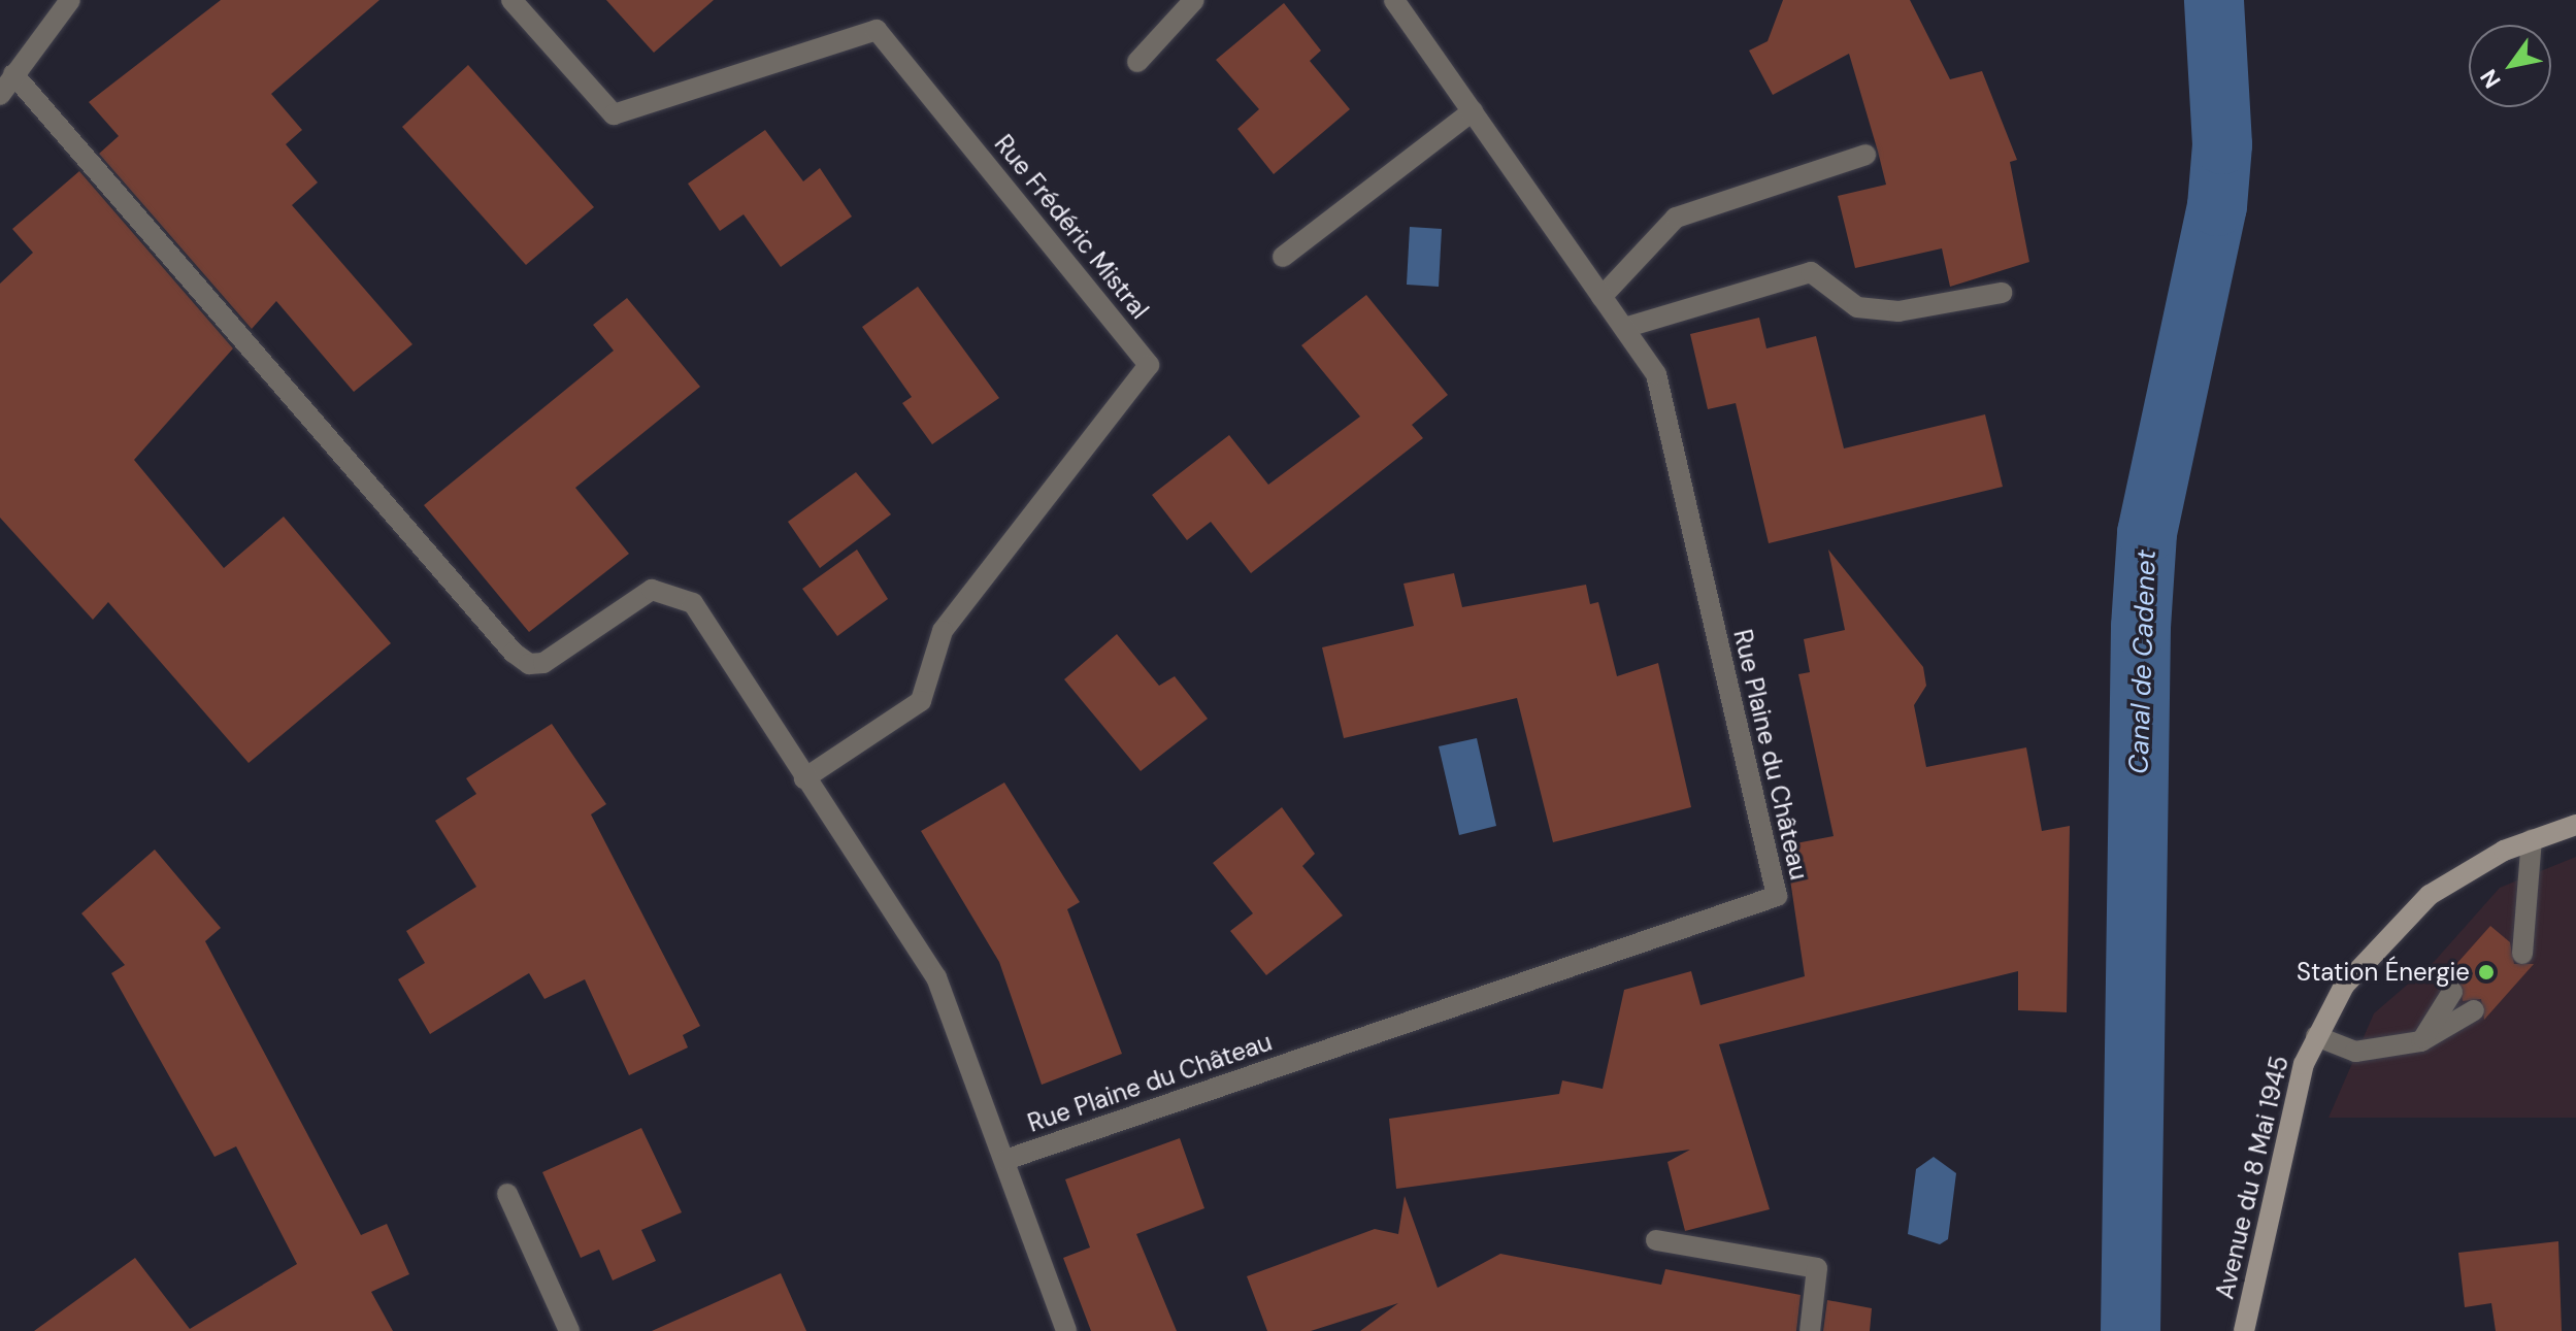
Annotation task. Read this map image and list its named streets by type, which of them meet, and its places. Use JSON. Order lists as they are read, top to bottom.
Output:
{
  "streets": {
    "main road": ["Avenue du 8 Mai 1945"],
    "street": ["Rue Frédéric Mistral", "Rue Plaine du Château"]
  },
  "water": ["Canal de Cadenet"],
  "places": ["Station Énergie"],
  "north": "bottom left"
}
